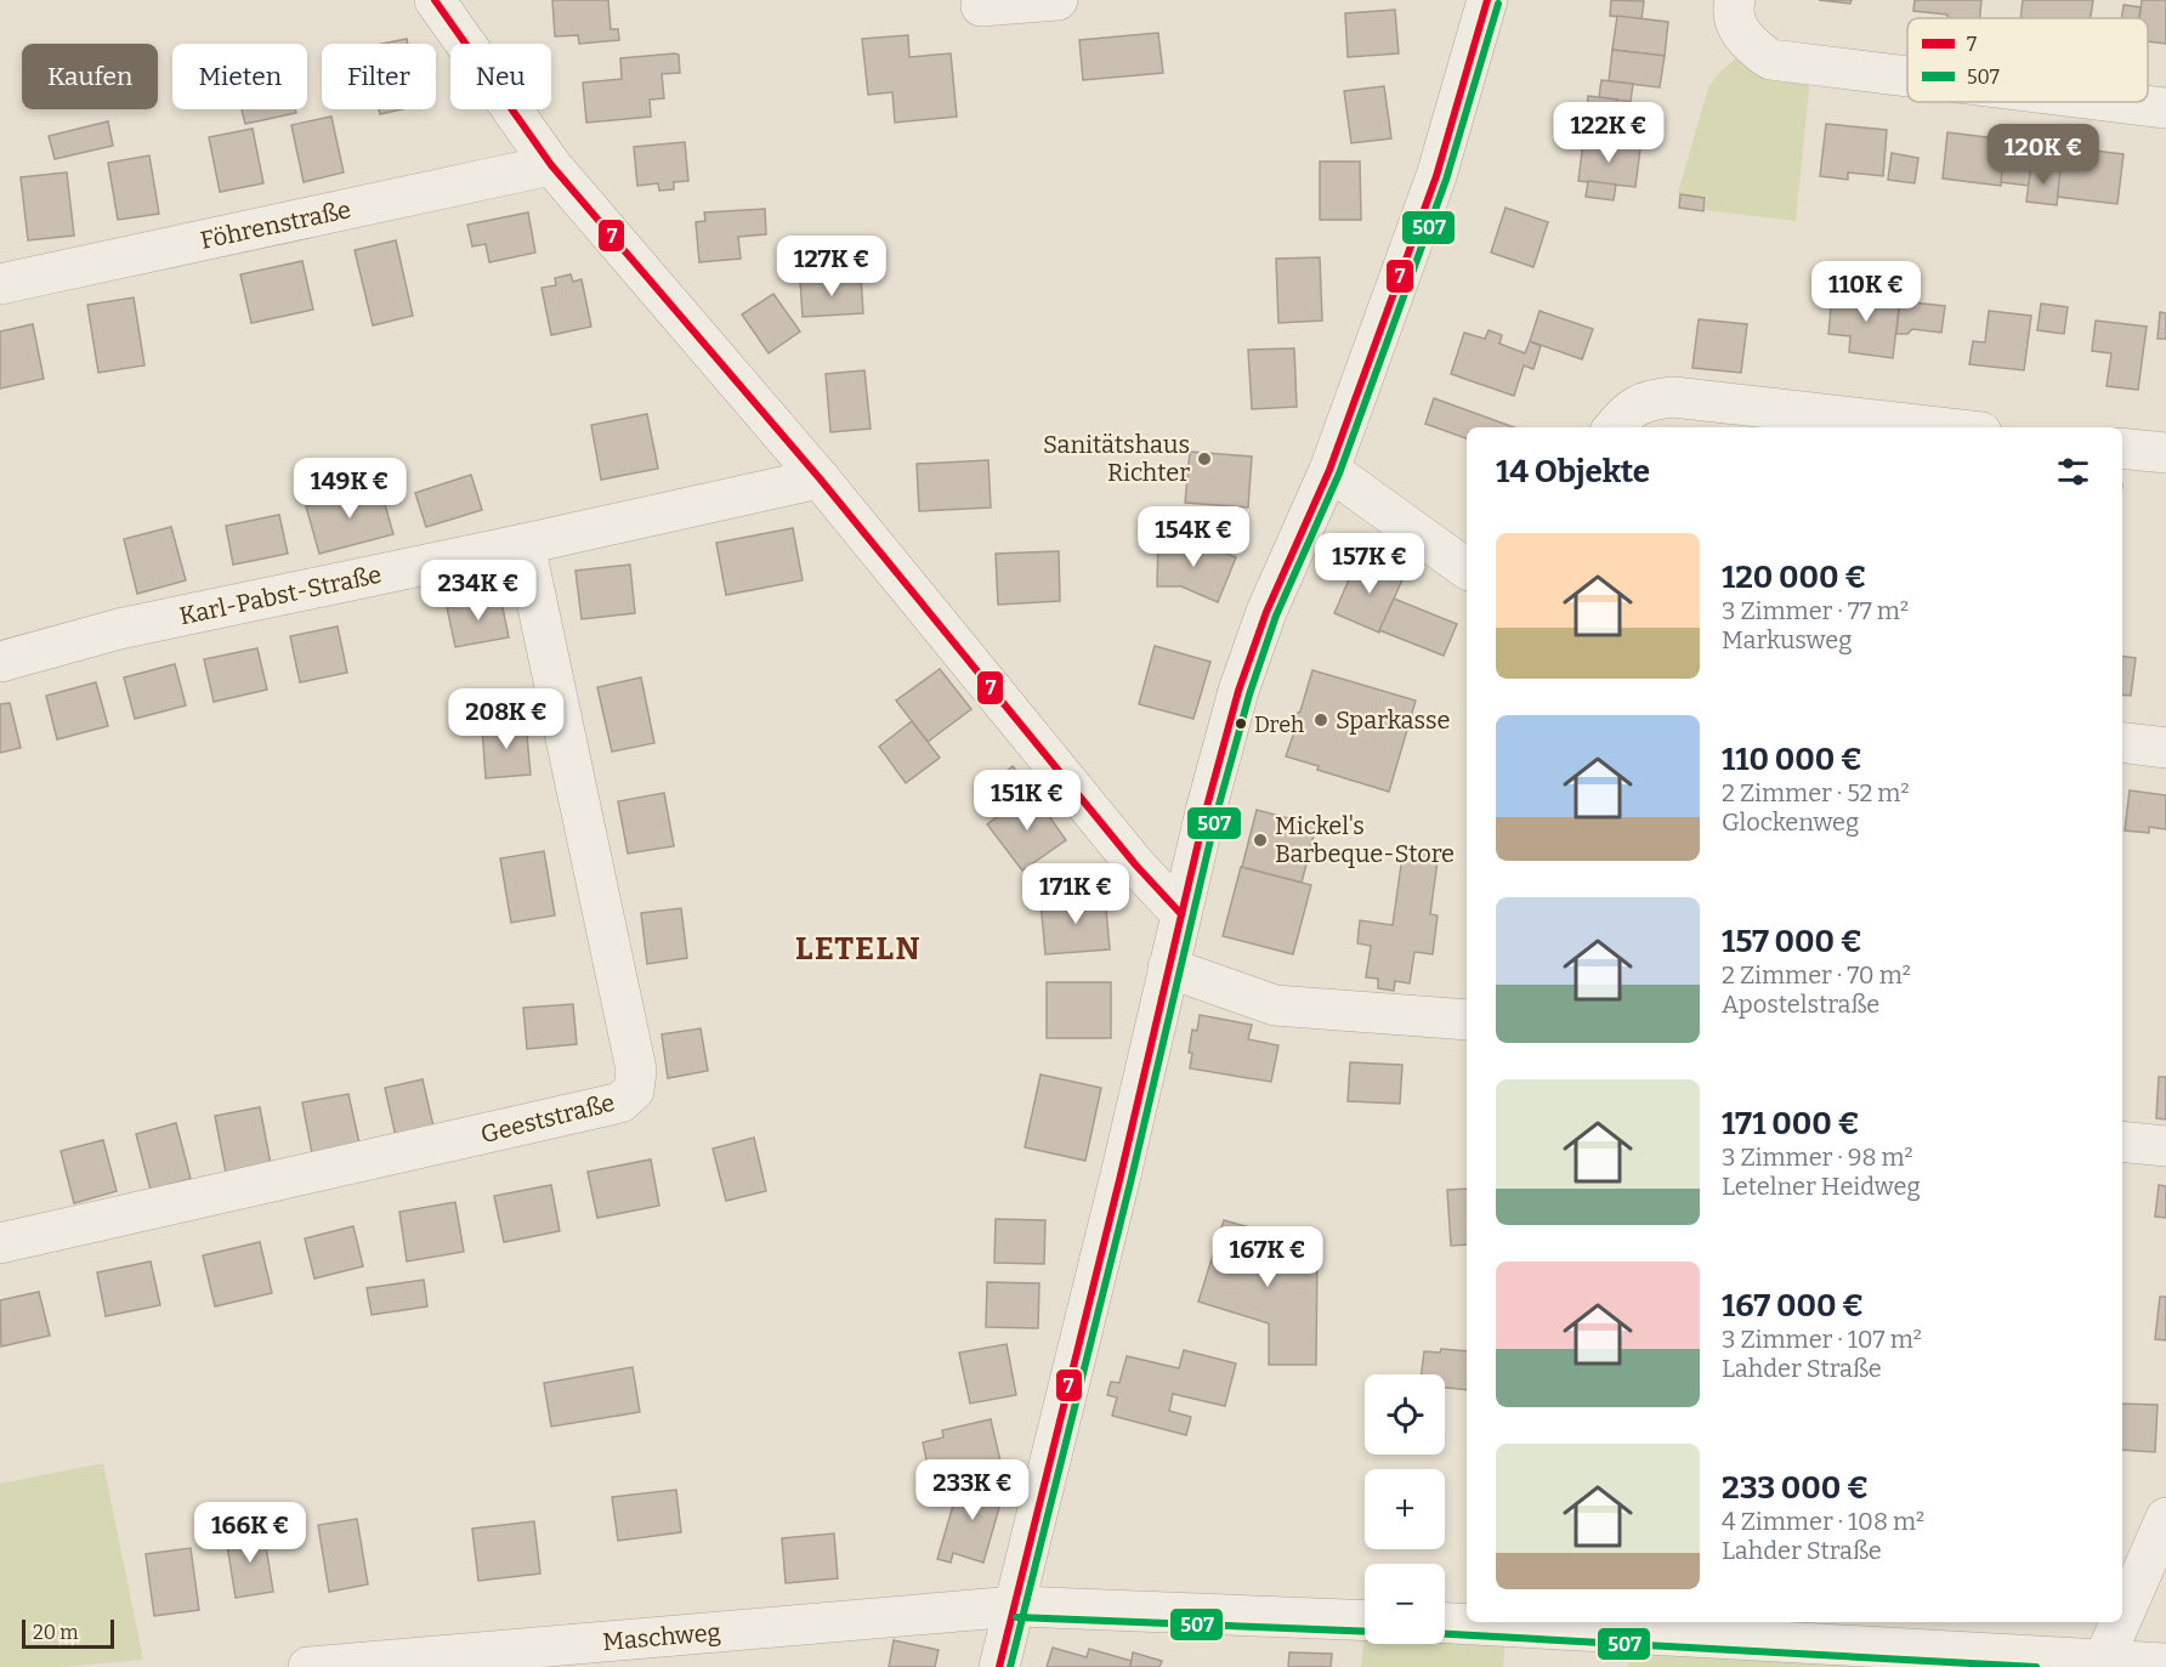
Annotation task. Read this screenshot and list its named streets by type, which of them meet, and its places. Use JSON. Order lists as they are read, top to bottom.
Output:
{
  "streets": {
    "street": [
      "Föhrenstraße",
      "Karl-Pabst-Straße",
      "Geeststraße",
      "Maschweg"
    ]
  },
  "crossings": [
    ["Karl-Pabst-Straße", "Geeststraße"]
  ],
  "districts": ["LETELN"],
  "places": [
    "Sanitätshaus Richter",
    "Sparkasse",
    "Dreh",
    "Mickel's Barbeque-Store"
  ],
  "lines": ["transit line 7", "transit line 507"],
  "legend": ["7", "507"],
  "scale_bar": "20 m",
  "page": {
    "chip": [
      "Kaufen",
      "Mieten",
      "Filter",
      "Neu"
    ],
    "price": [
      "122K €",
      "120K €",
      "127K €",
      "110K €",
      "149K €",
      "154K €",
      "157K €",
      "234K €",
      "208K €",
      "151K €",
      "171K €",
      "167K €",
      "233K €",
      "166K €"
    ],
    "heading": "14 Objekte",
    "list": [
      {
        "name": "120 000 €",
        "note": "3 Zimmer · 77 m² · Markusweg"
      },
      {
        "name": "110 000 €",
        "note": "2 Zimmer · 52 m² · Glockenweg"
      },
      {
        "name": "157 000 €",
        "note": "2 Zimmer · 70 m² · Apostelstraße"
      },
      {
        "name": "171 000 €",
        "note": "3 Zimmer · 98 m² · Letelner Heidweg"
      },
      {
        "name": "167 000 €",
        "note": "3 Zimmer · 107 m² · Lahder Straße"
      },
      {
        "name": "233 000 €",
        "note": "4 Zimmer · 108 m² · Lahder Straße"
      }
    ],
    "map_buttons": ["+", "−"],
    "scale": "20 m"
  }
}
